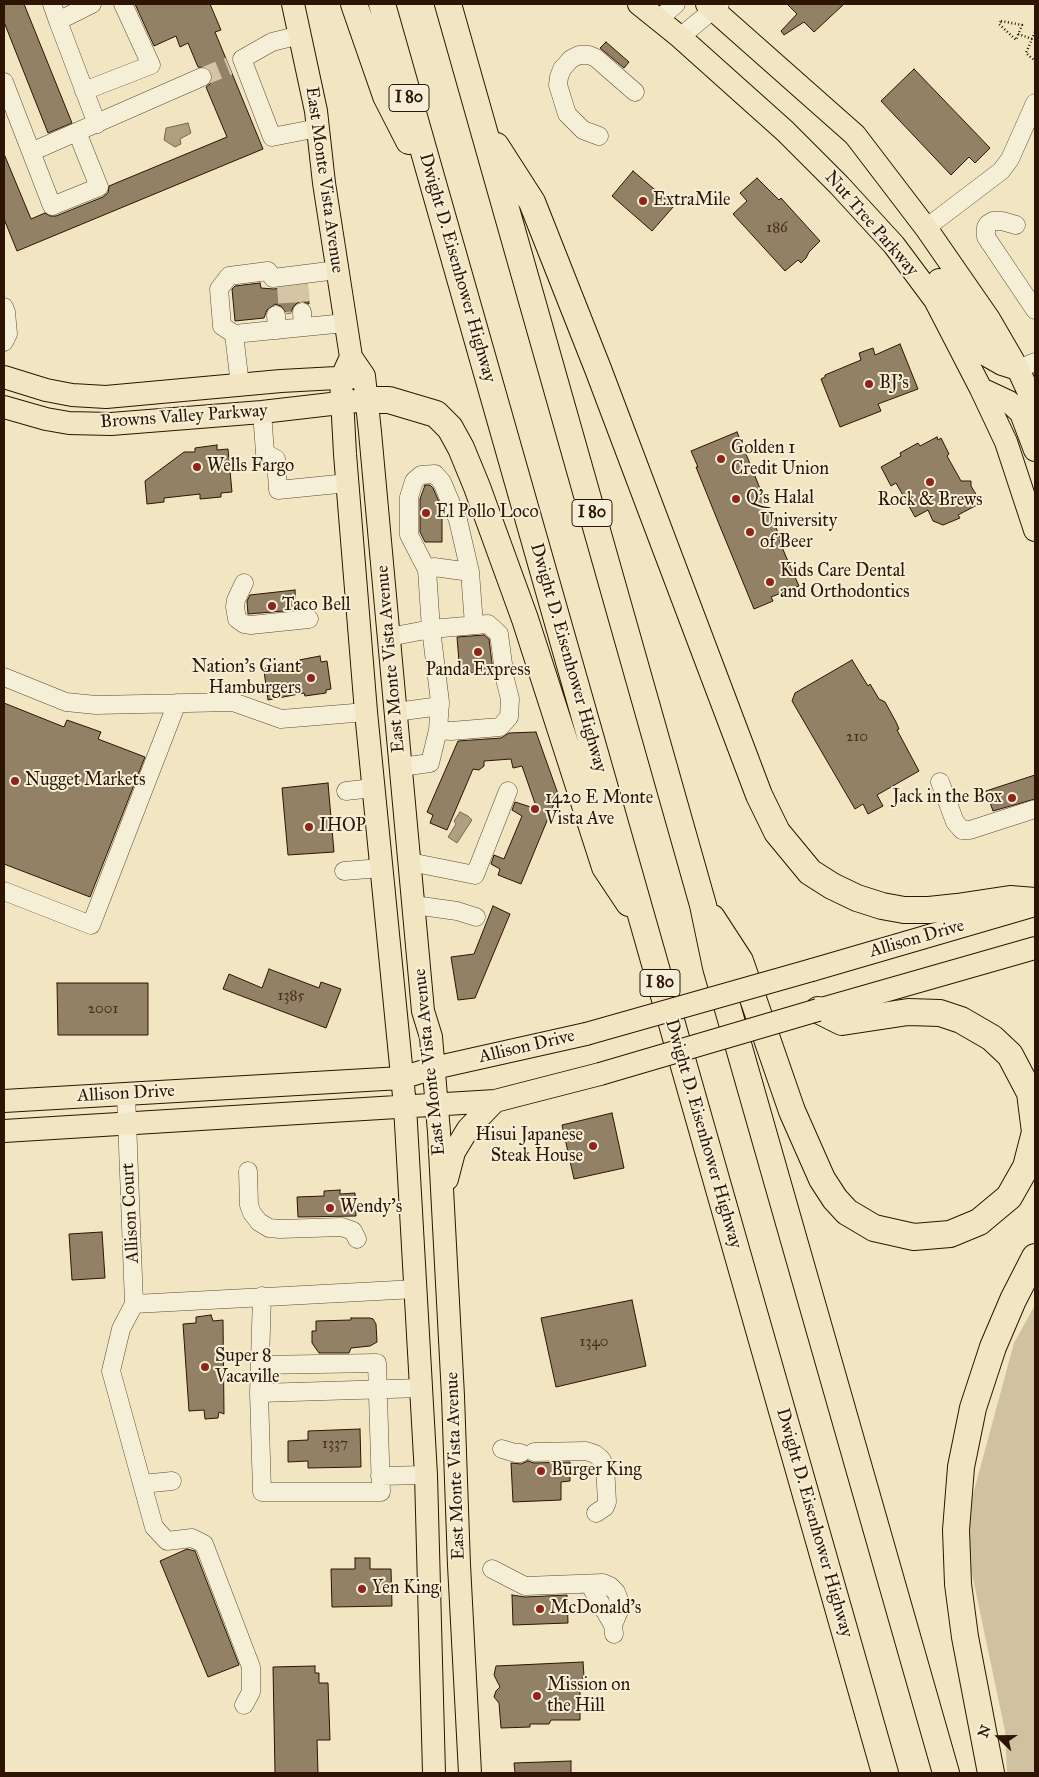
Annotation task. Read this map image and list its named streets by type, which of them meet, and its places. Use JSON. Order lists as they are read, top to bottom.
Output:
{
  "streets": {
    "highway": ["I 80", "Dwight D. Eisenhower Highway"],
    "main road": [
      "East Monte Vista Avenue",
      "Nut Tree Parkway",
      "Browns Valley Parkway",
      "Allison Drive"
    ],
    "street": ["Allison Court"]
  },
  "crossings": [
    ["East Monte Vista Avenue", "Browns Valley Parkway"],
    ["East Monte Vista Avenue", "Allison Drive"],
    ["Allison Drive", "Allison Court"]
  ],
  "places": [
    "ExtraMile",
    "BJ's",
    "Golden 1 Credit Union",
    "Wells Fargo",
    "Rock & Brews",
    "Q's Halal",
    "El Pollo Loco",
    "University of Beer",
    "Kids Care Dental and Orthodontics",
    "Taco Bell",
    "Panda Express",
    "Nation's Giant Hamburgers",
    "Nugget Markets",
    "Jack in the Box",
    "1420 E Monte Vista Ave",
    "IHOP",
    "Hisui Japanese Steak House",
    "Wendy's",
    "Super 8 Vacaville",
    "Burger King",
    "Yen King",
    "McDonald's",
    "Mission on the Hill"
  ],
  "house_numbers": [
    "186",
    "210",
    "1385",
    "2001",
    "1340",
    "1337"
  ],
  "north": "left"
}
